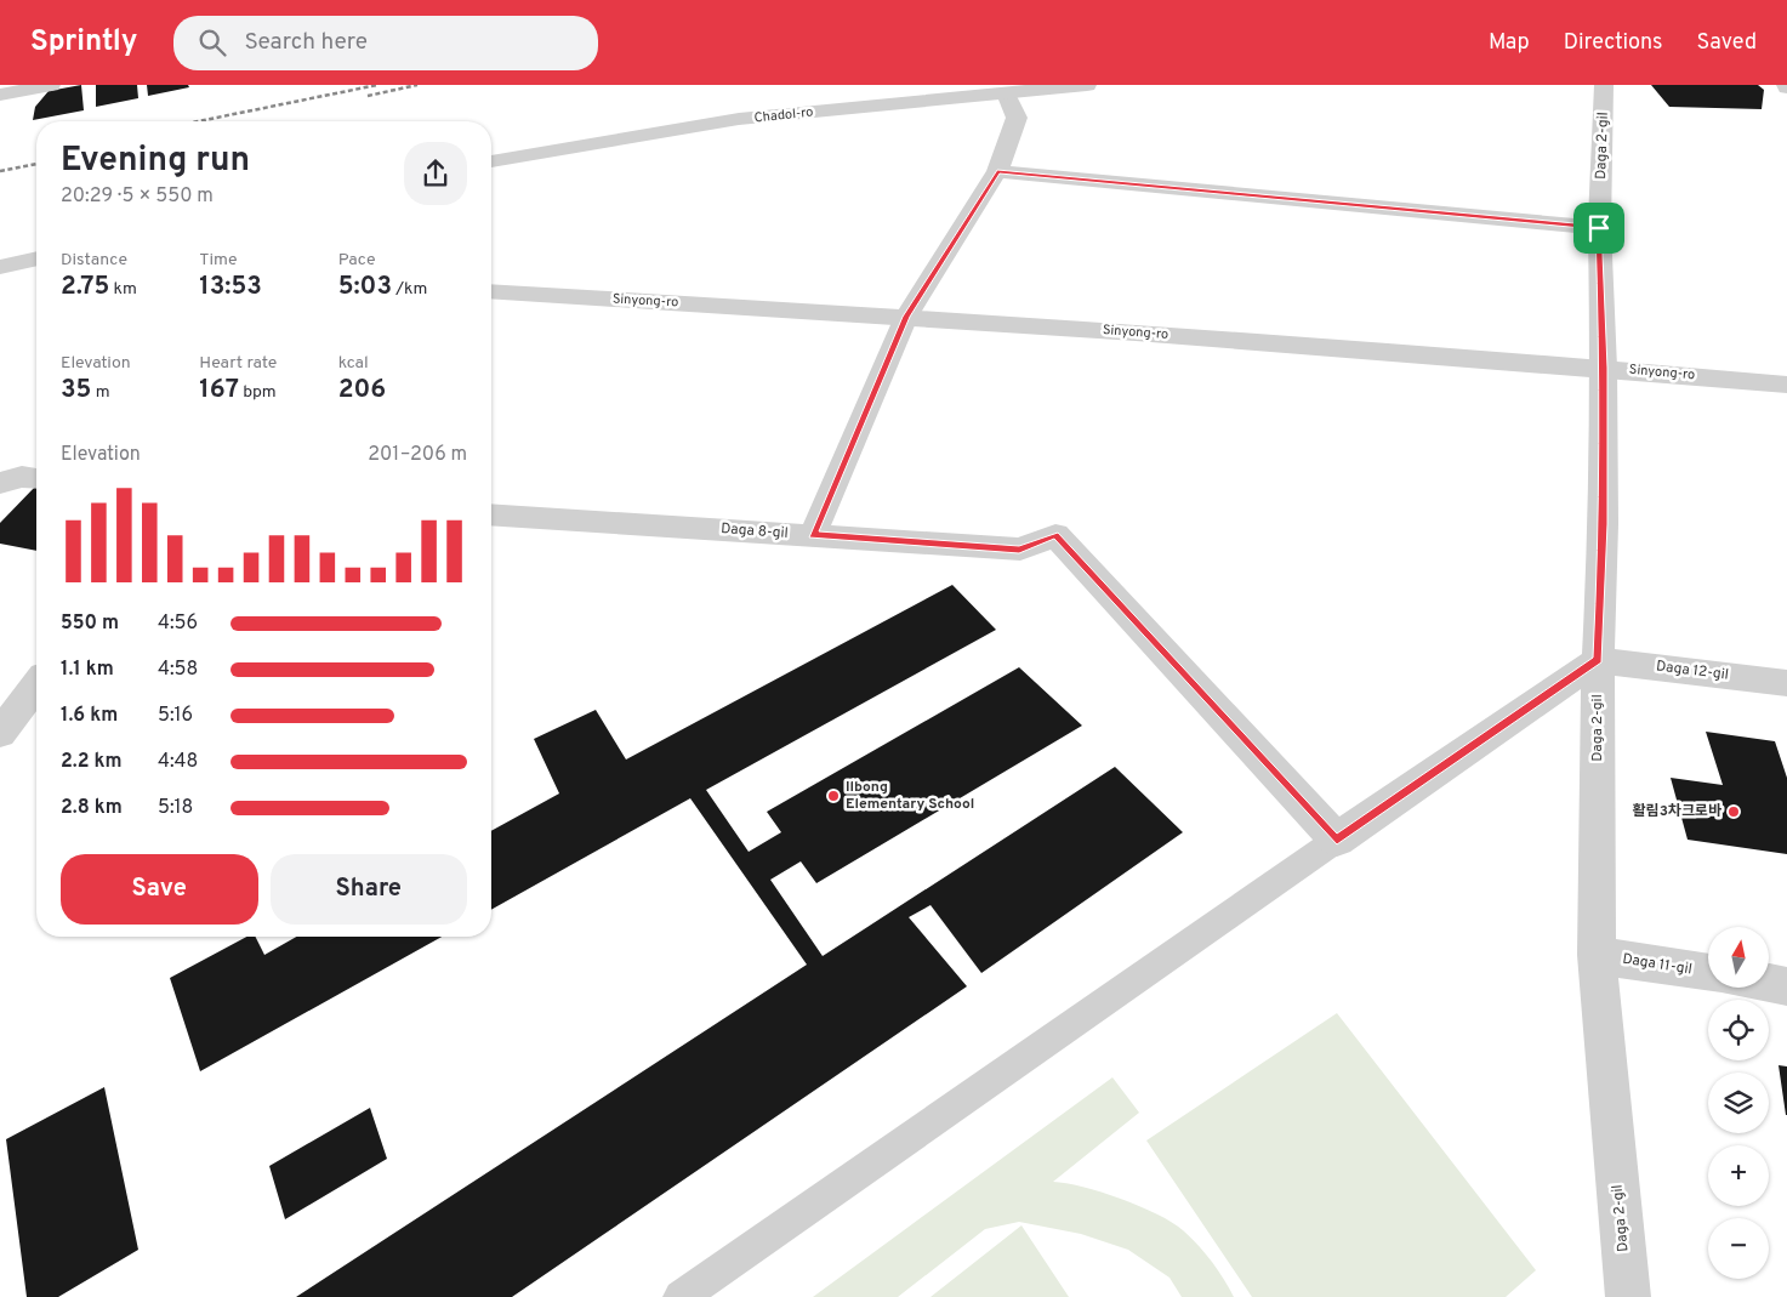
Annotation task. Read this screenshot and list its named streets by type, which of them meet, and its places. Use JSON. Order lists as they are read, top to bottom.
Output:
{
  "streets": {
    "street": [
      "Chadol-ro",
      "Daga 2-gil",
      "Sinyong-ro",
      "Daga 8-gil",
      "Daga 12-gil",
      "Daga 11-gil"
    ]
  },
  "crossings": [
    ["Daga 2-gil", "Sinyong-ro"],
    ["Daga 2-gil", "Daga 12-gil"],
    ["Daga 2-gil", "Daga 11-gil"]
  ],
  "places": ["Ilbong Elementary School", "활림3차크로바"],
  "north": "top",
  "page": {
    "header": "Sprintly",
    "search": "Search here",
    "nav": ["Map", "Directions", "Saved"],
    "heading": ["Evening run", "20:29 · 5 × 550 m"],
    "stats": [
      ["Distance", "2.75 km"],
      ["Time", "13:53"],
      ["Pace", "5:03 /km"],
      ["Elevation", "35 m"],
      ["Heart rate", "167 bpm"],
      ["kcal", "206"]
    ],
    "chart": ["Elevation", "201–206 m"],
    "list": [
      {
        "name": "550 m",
        "note": "4:56"
      },
      {
        "name": "1.1 km",
        "note": "4:58"
      },
      {
        "name": "1.6 km",
        "note": "5:16"
      },
      {
        "name": "2.2 km",
        "note": "4:48"
      },
      {
        "name": "2.8 km",
        "note": "5:18"
      }
    ],
    "buttons": ["Save", "Share"],
    "map_buttons": ["+", "−"]
  }
}
